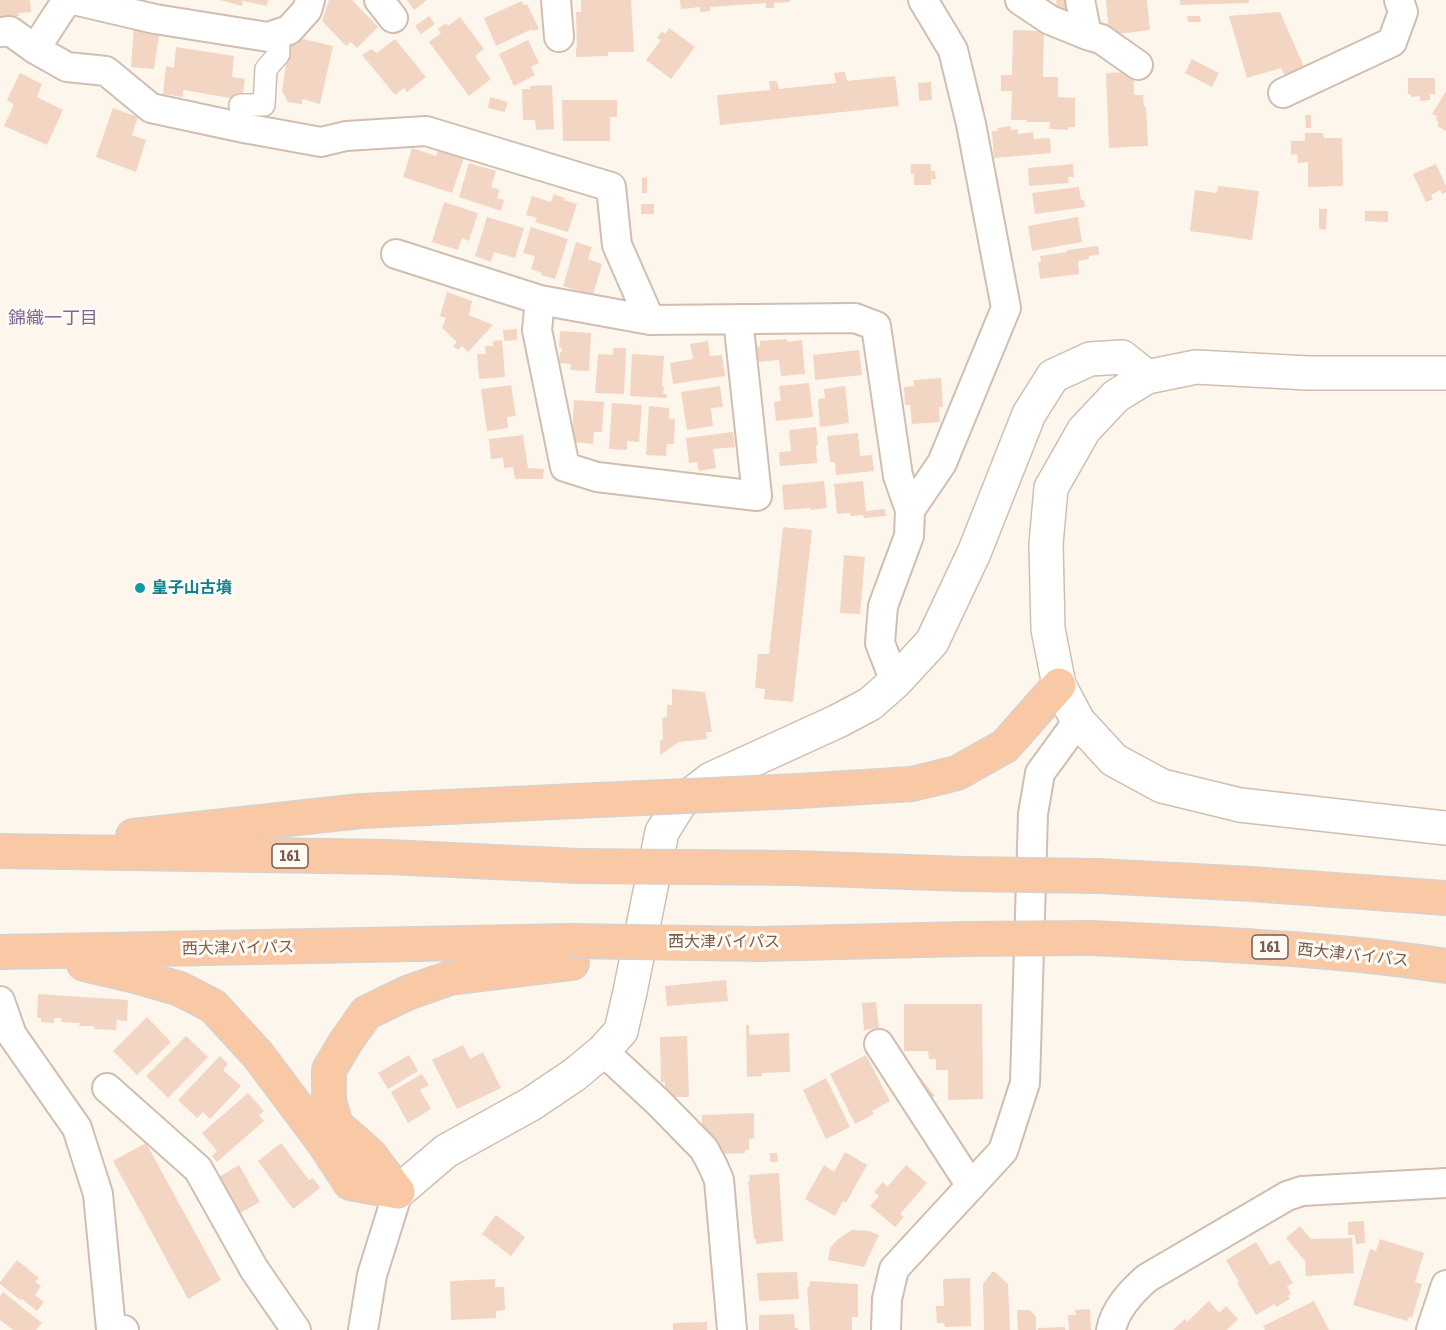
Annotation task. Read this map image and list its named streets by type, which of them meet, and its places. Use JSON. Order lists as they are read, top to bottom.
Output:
{
  "streets": {
    "highway": ["161", "西大津バイパス"]
  },
  "districts": ["錦織一丁目"],
  "places": ["皇子山古墳"]
}
